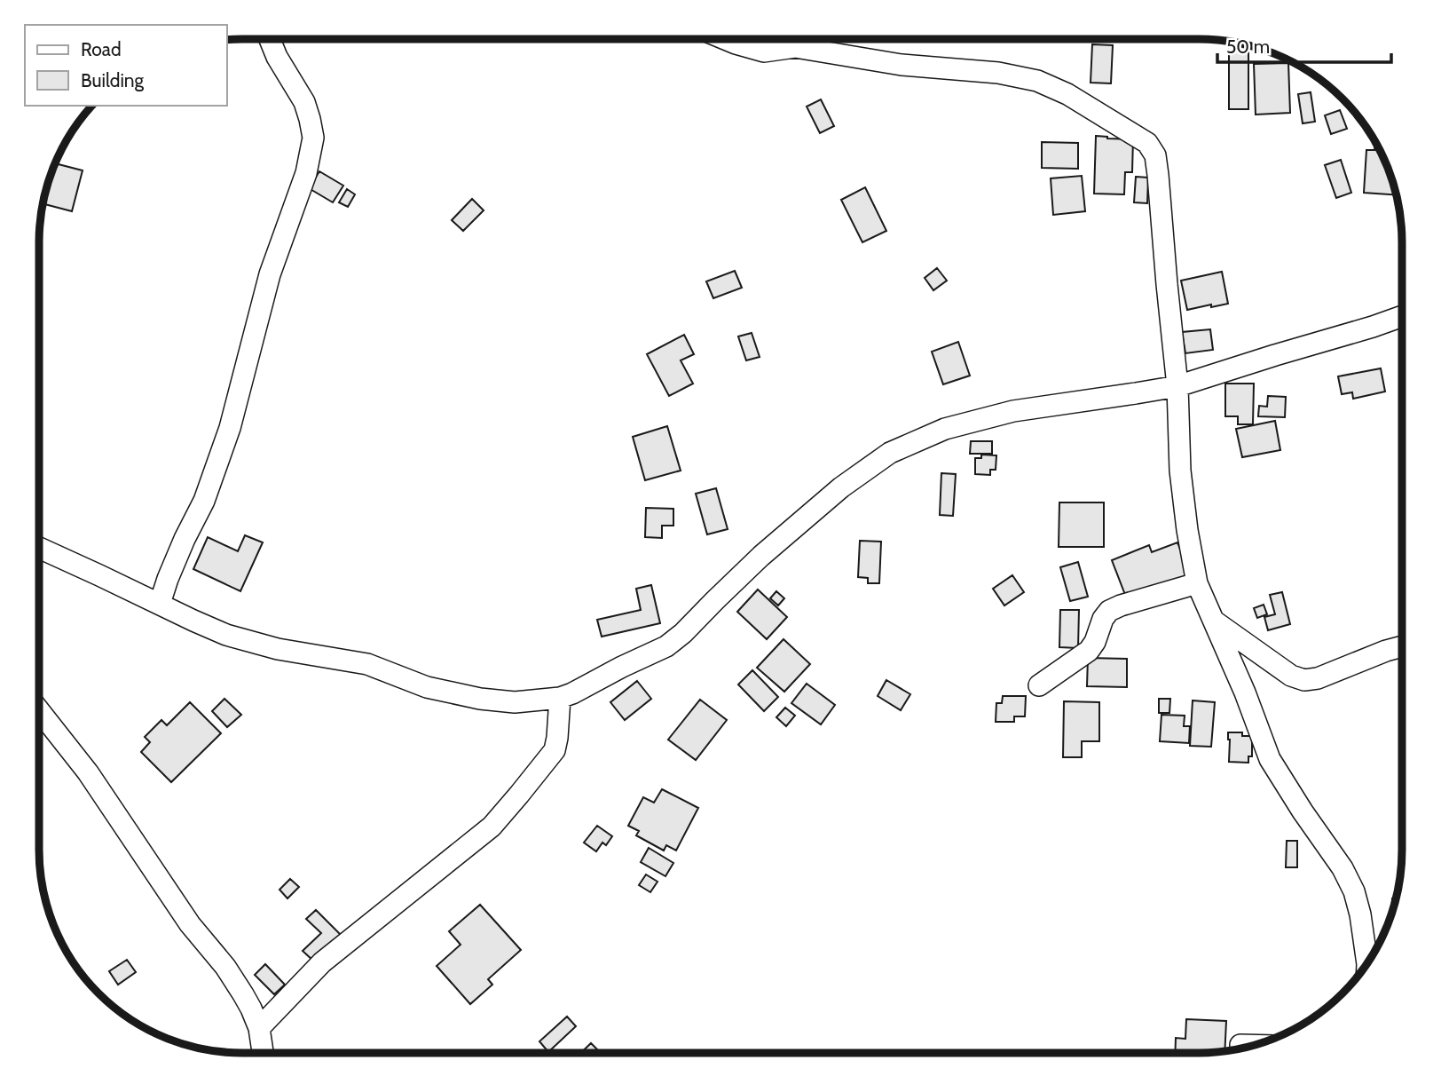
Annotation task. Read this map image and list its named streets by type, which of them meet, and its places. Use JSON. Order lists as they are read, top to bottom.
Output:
{
  "legend": ["Road", "Building"],
  "scale_bar": "50 m"
}
